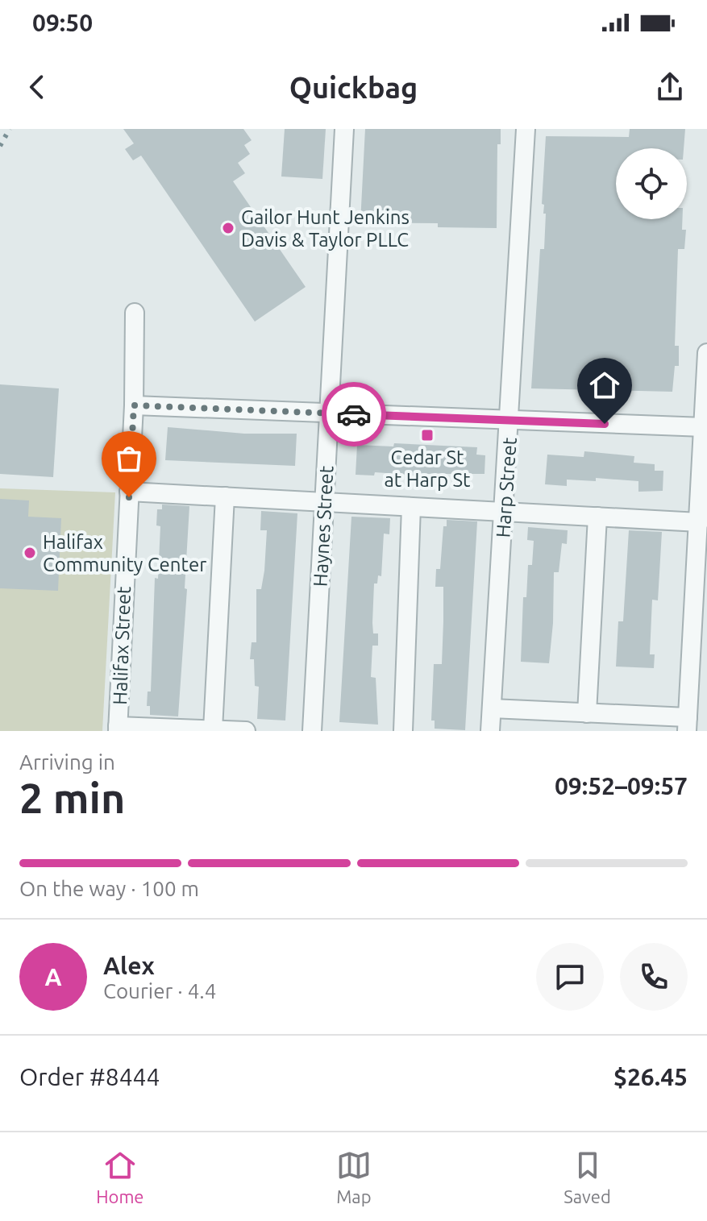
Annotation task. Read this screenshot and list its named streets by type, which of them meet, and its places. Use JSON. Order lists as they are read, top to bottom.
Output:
{
  "streets": {
    "street": ["Harp Street", "Haynes Street", "Halifax Street"]
  },
  "places": {
    "other": ["Gailor Hunt Jenkins Davis & Taylor PLLC", "Halifax Community Center"],
    "transit": ["Cedar St at Harp St"]
  },
  "page": {
    "status": "09:50",
    "header": "Quickbag",
    "heading": ["2 min", "Arriving in", "09:52–09:57"],
    "panel": [
      "Alex",
      "Courier · 4.4",
      "Order #8444",
      "$26.45"
    ],
    "bar": "On the way · 100 m",
    "round": "A",
    "tabs": ["Home", "Map", "Saved"]
  }
}
